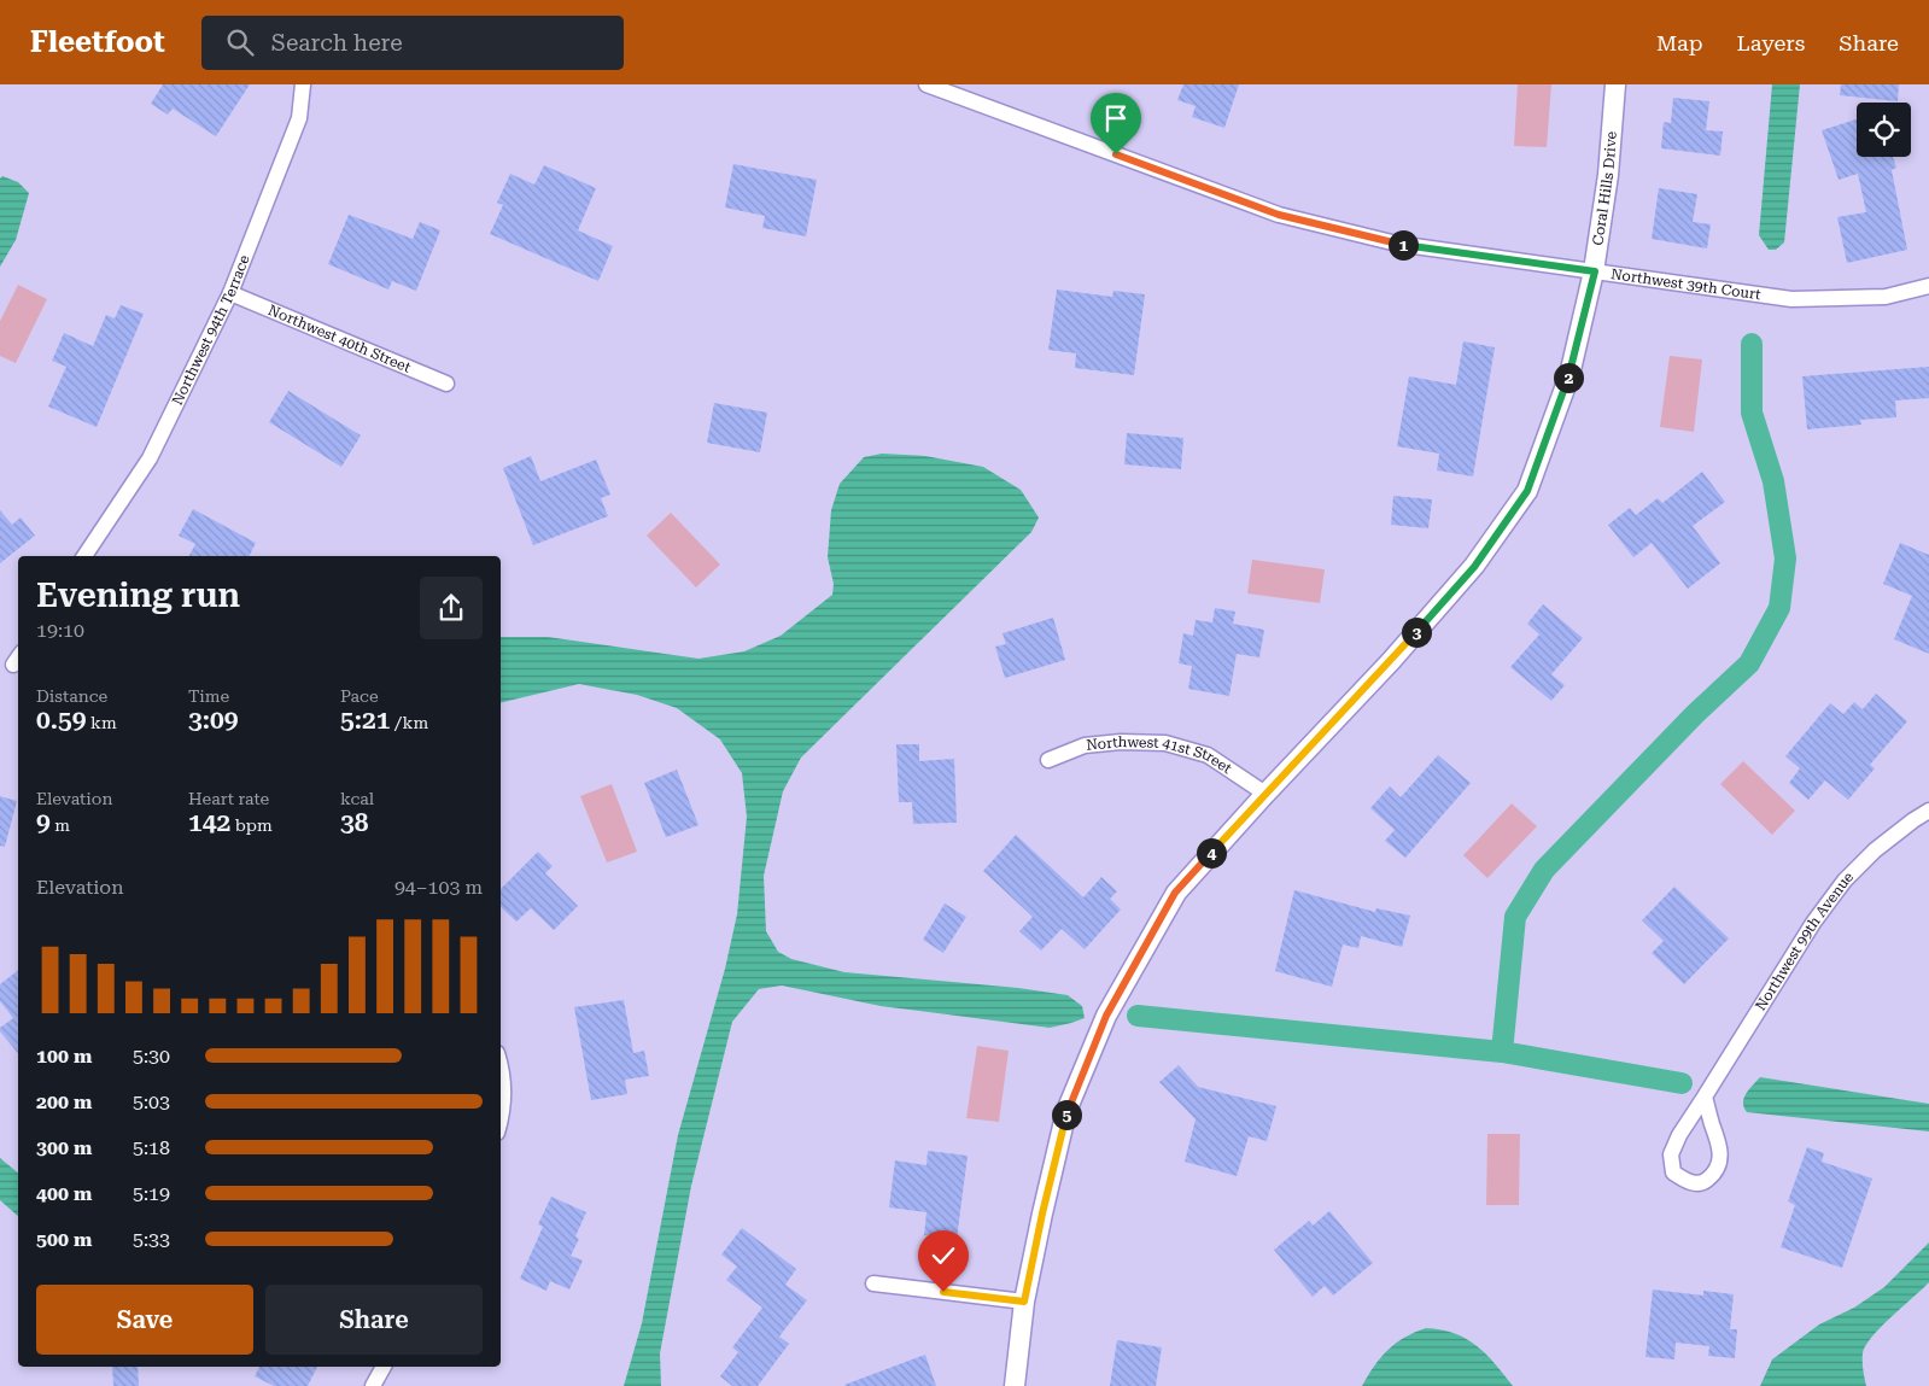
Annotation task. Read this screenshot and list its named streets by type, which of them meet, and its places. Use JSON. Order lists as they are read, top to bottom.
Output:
{
  "streets": {
    "street": [
      "Coral Hills Drive",
      "Northwest 39th Court",
      "Northwest 94th Terrace",
      "Northwest 40th Street",
      "Northwest 41st Street",
      "Northwest 99th Avenue"
    ]
  },
  "crossings": [
    ["Coral Hills Drive", "Northwest 39th Court"],
    ["Coral Hills Drive", "Northwest 41st Street"],
    ["Northwest 94th Terrace", "Northwest 40th Street"]
  ],
  "page": {
    "header": "Fleetfoot",
    "search": "Search here",
    "nav": ["Map", "Layers", "Share"],
    "pins": [
      "1",
      "2",
      "3",
      "4",
      "5"
    ],
    "heading": ["Evening run", "19:10"],
    "stats": [
      ["Distance", "0.59 km"],
      ["Time", "3:09"],
      ["Pace", "5:21 /km"],
      ["Elevation", "9 m"],
      ["Heart rate", "142 bpm"],
      ["kcal", "38"]
    ],
    "chart": ["Elevation", "94–103 m"],
    "list": [
      {
        "name": "100 m",
        "note": "5:30"
      },
      {
        "name": "200 m",
        "note": "5:03"
      },
      {
        "name": "300 m",
        "note": "5:18"
      },
      {
        "name": "400 m",
        "note": "5:19"
      },
      {
        "name": "500 m",
        "note": "5:33"
      }
    ],
    "buttons": ["Save", "Share"]
  }
}
